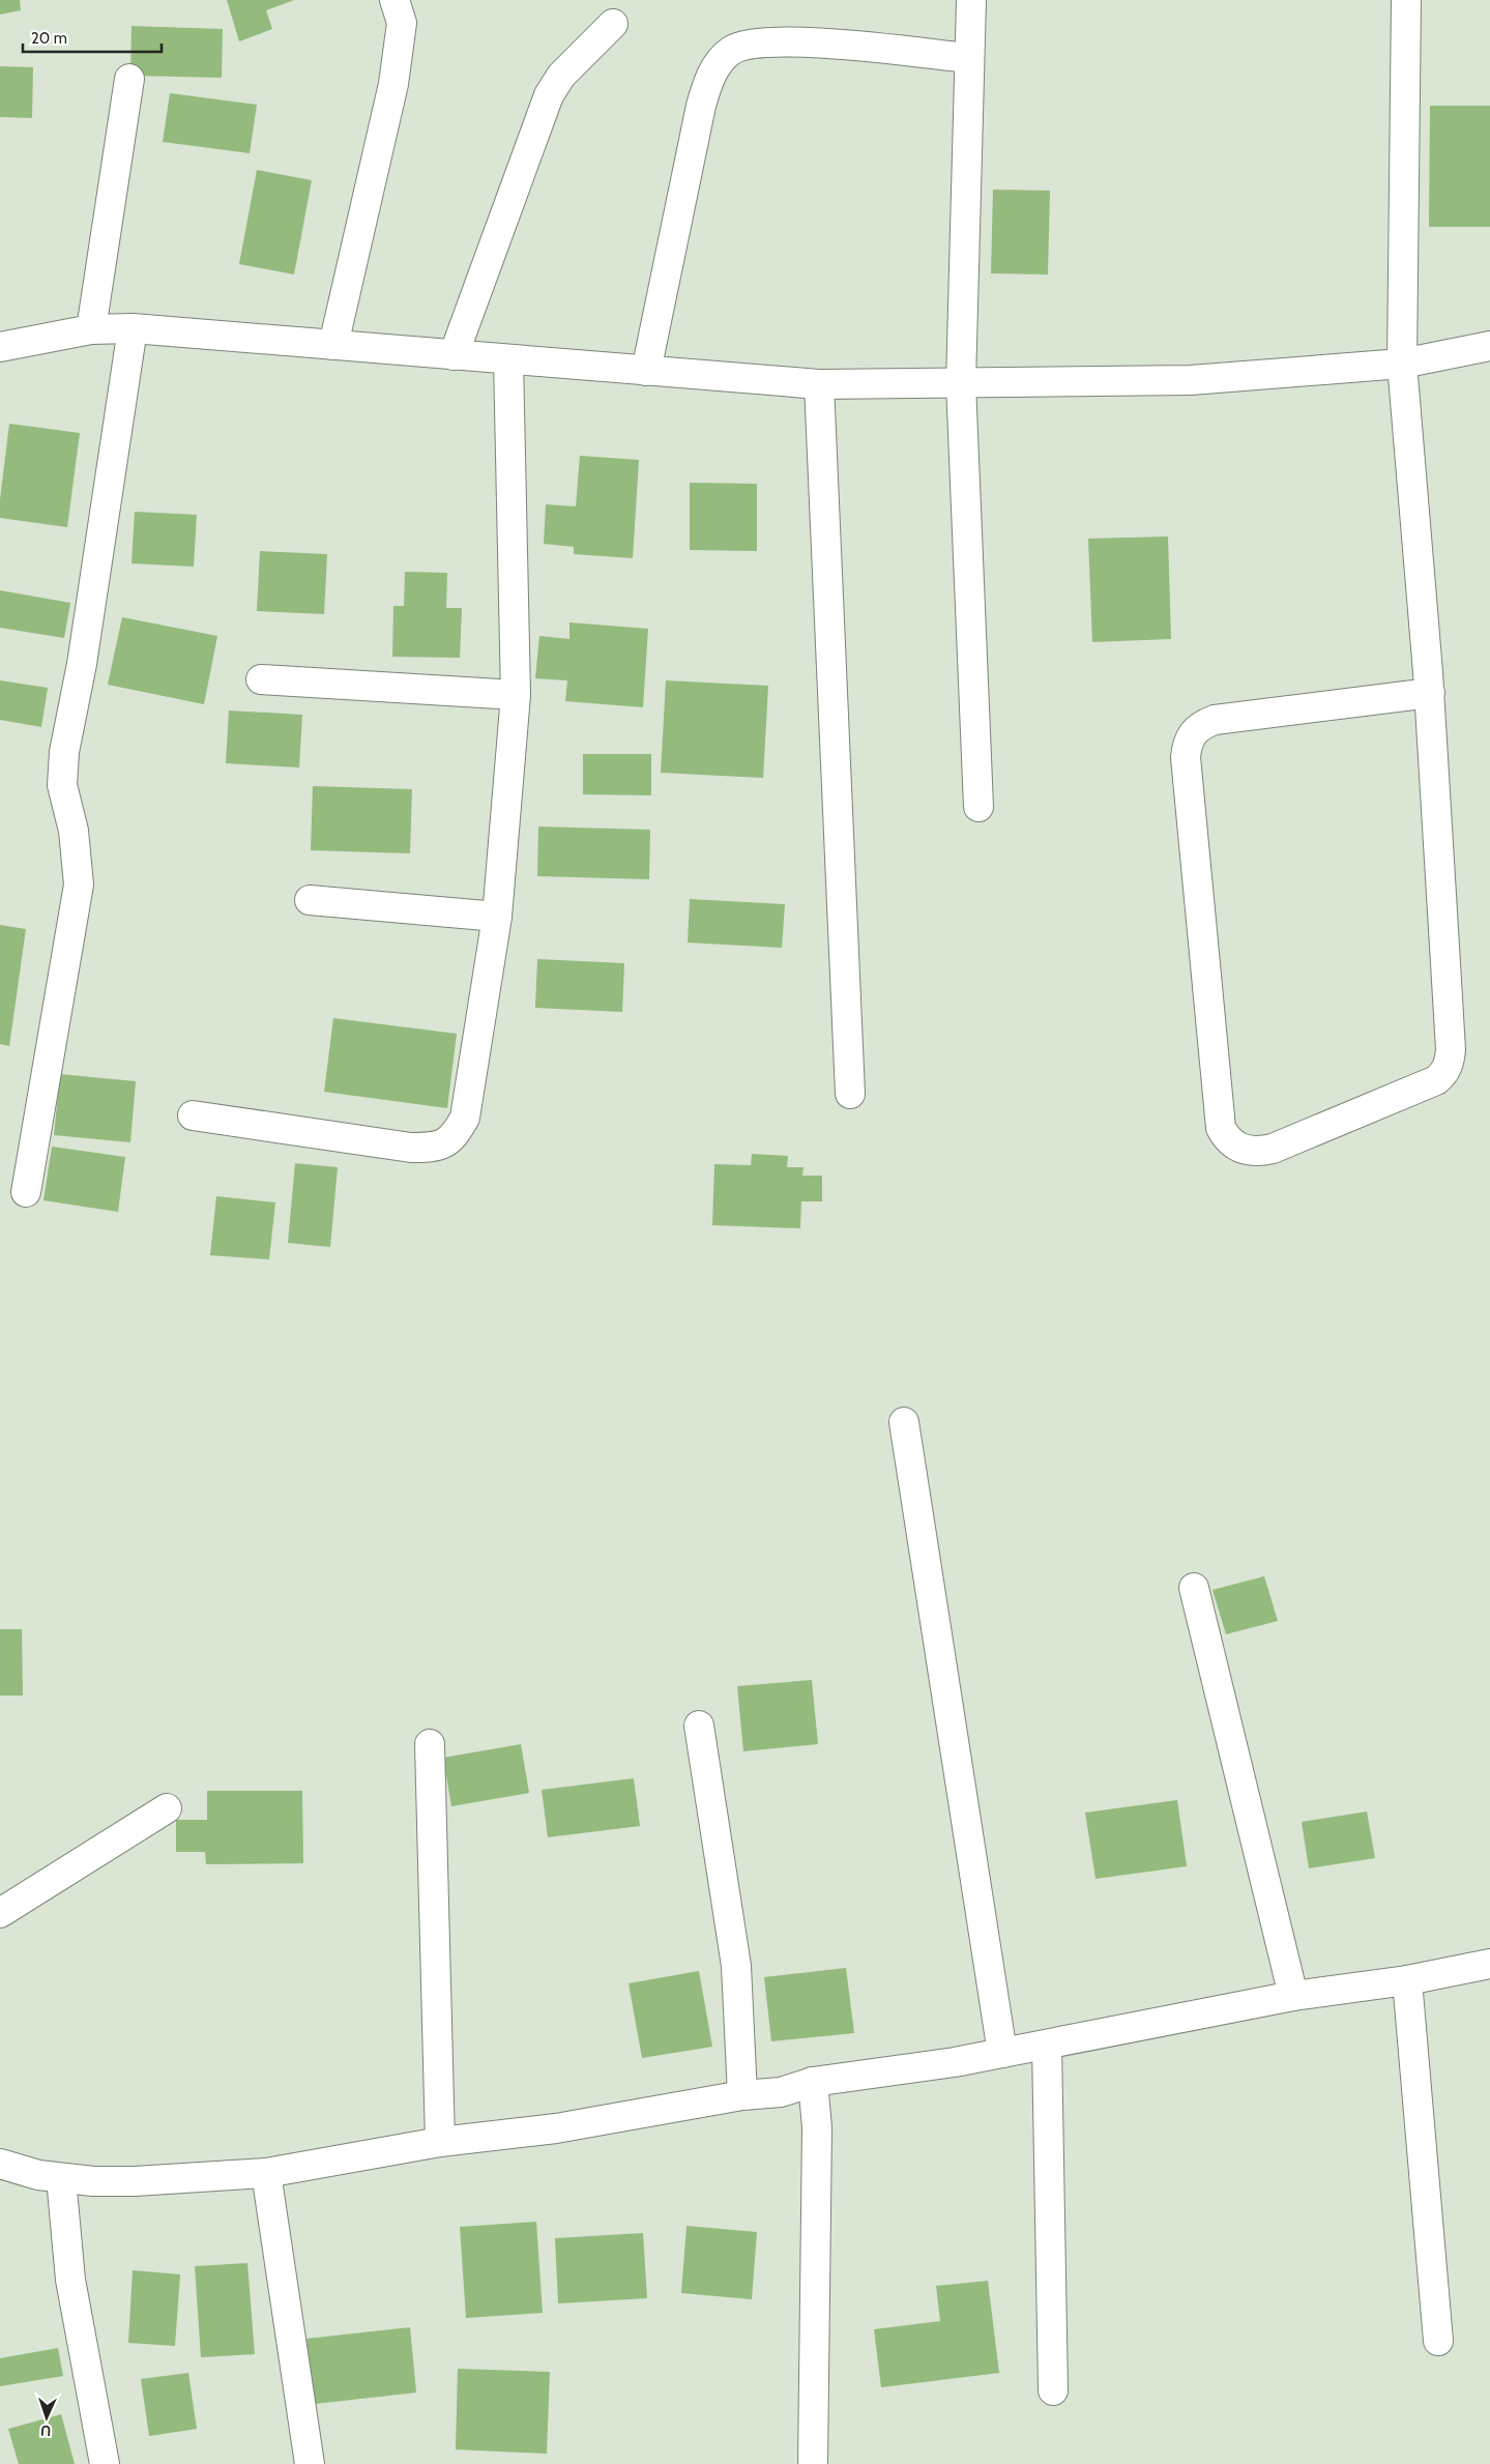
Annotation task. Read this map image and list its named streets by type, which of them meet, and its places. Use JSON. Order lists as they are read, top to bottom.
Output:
{
  "scale_bar": "20 m",
  "north": "bottom"
}
